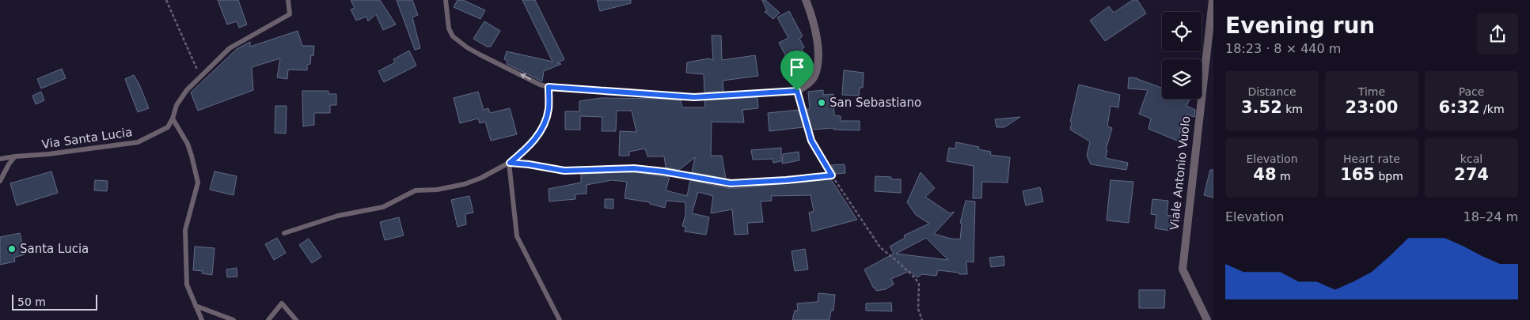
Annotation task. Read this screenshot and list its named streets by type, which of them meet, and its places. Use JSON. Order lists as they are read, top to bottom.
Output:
{
  "streets": {
    "street": ["Viale Antonio Vuolo"],
    "lane": ["Via Santa Lucia"]
  },
  "places": ["San Sebastiano", "Santa Lucia"],
  "scale_bar": "50 m",
  "page": {
    "heading": ["Evening run", "18:23 · 8 × 440 m"],
    "stats": [
      ["Distance", "3.52 km"],
      ["Time", "23:00"],
      ["Pace", "6:32 /km"],
      ["Elevation", "48 m"],
      ["Heart rate", "165 bpm"],
      ["kcal", "274"]
    ],
    "chart": ["Elevation", "18–24 m"],
    "scale": "50 m"
  }
}
